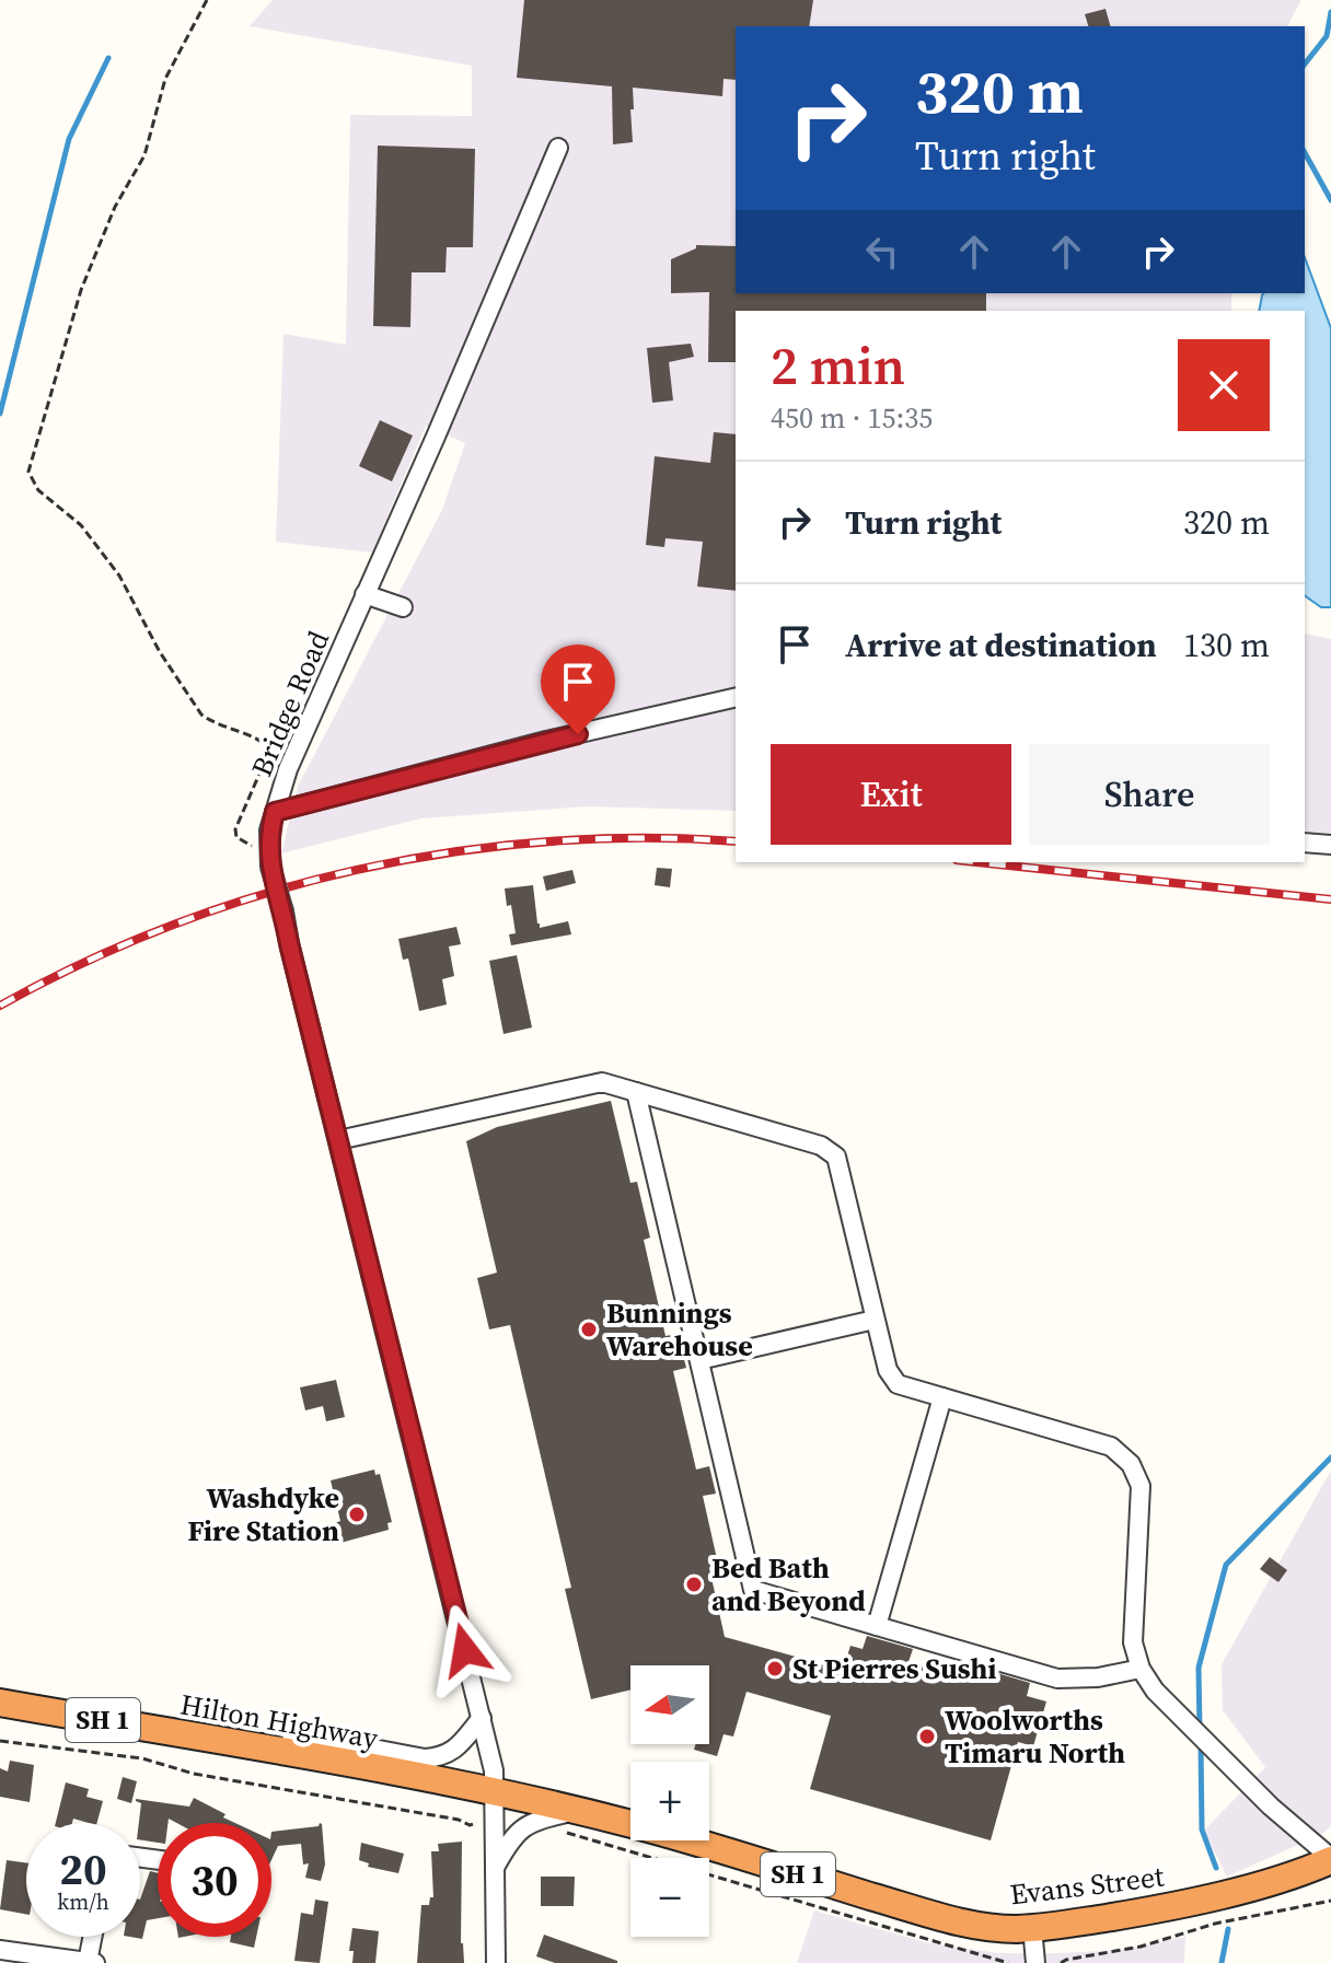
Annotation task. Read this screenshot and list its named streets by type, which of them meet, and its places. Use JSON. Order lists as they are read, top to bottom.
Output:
{
  "streets": {
    "highway": ["SH 1", "Hilton Highway", "Evans Street"],
    "street": ["Bridge Road"]
  },
  "crossings": [
    ["Bridge Road", "Hilton Highway"],
    ["Bridge Road", "Evans Street"],
    ["Hilton Highway", "Evans Street"]
  ],
  "places": [
    "Bunnings Warehouse",
    "Washdyke Fire Station",
    "Bed Bath and Beyond",
    "St Pierres Sushi",
    "Woolworths Timaru North"
  ],
  "north": "left",
  "page": {
    "turn": ["320 m", "Turn right"],
    "heading": ["2 min", "450 m · 15:35"],
    "list": [
      {
        "name": "Turn right",
        "value": "320 m"
      },
      {
        "name": "Arrive at destination",
        "value": "130 m"
      }
    ],
    "buttons": ["Exit", "Share"],
    "map_buttons": ["+", "−"],
    "speed": "20 km/h",
    "limit": "30"
  }
}
